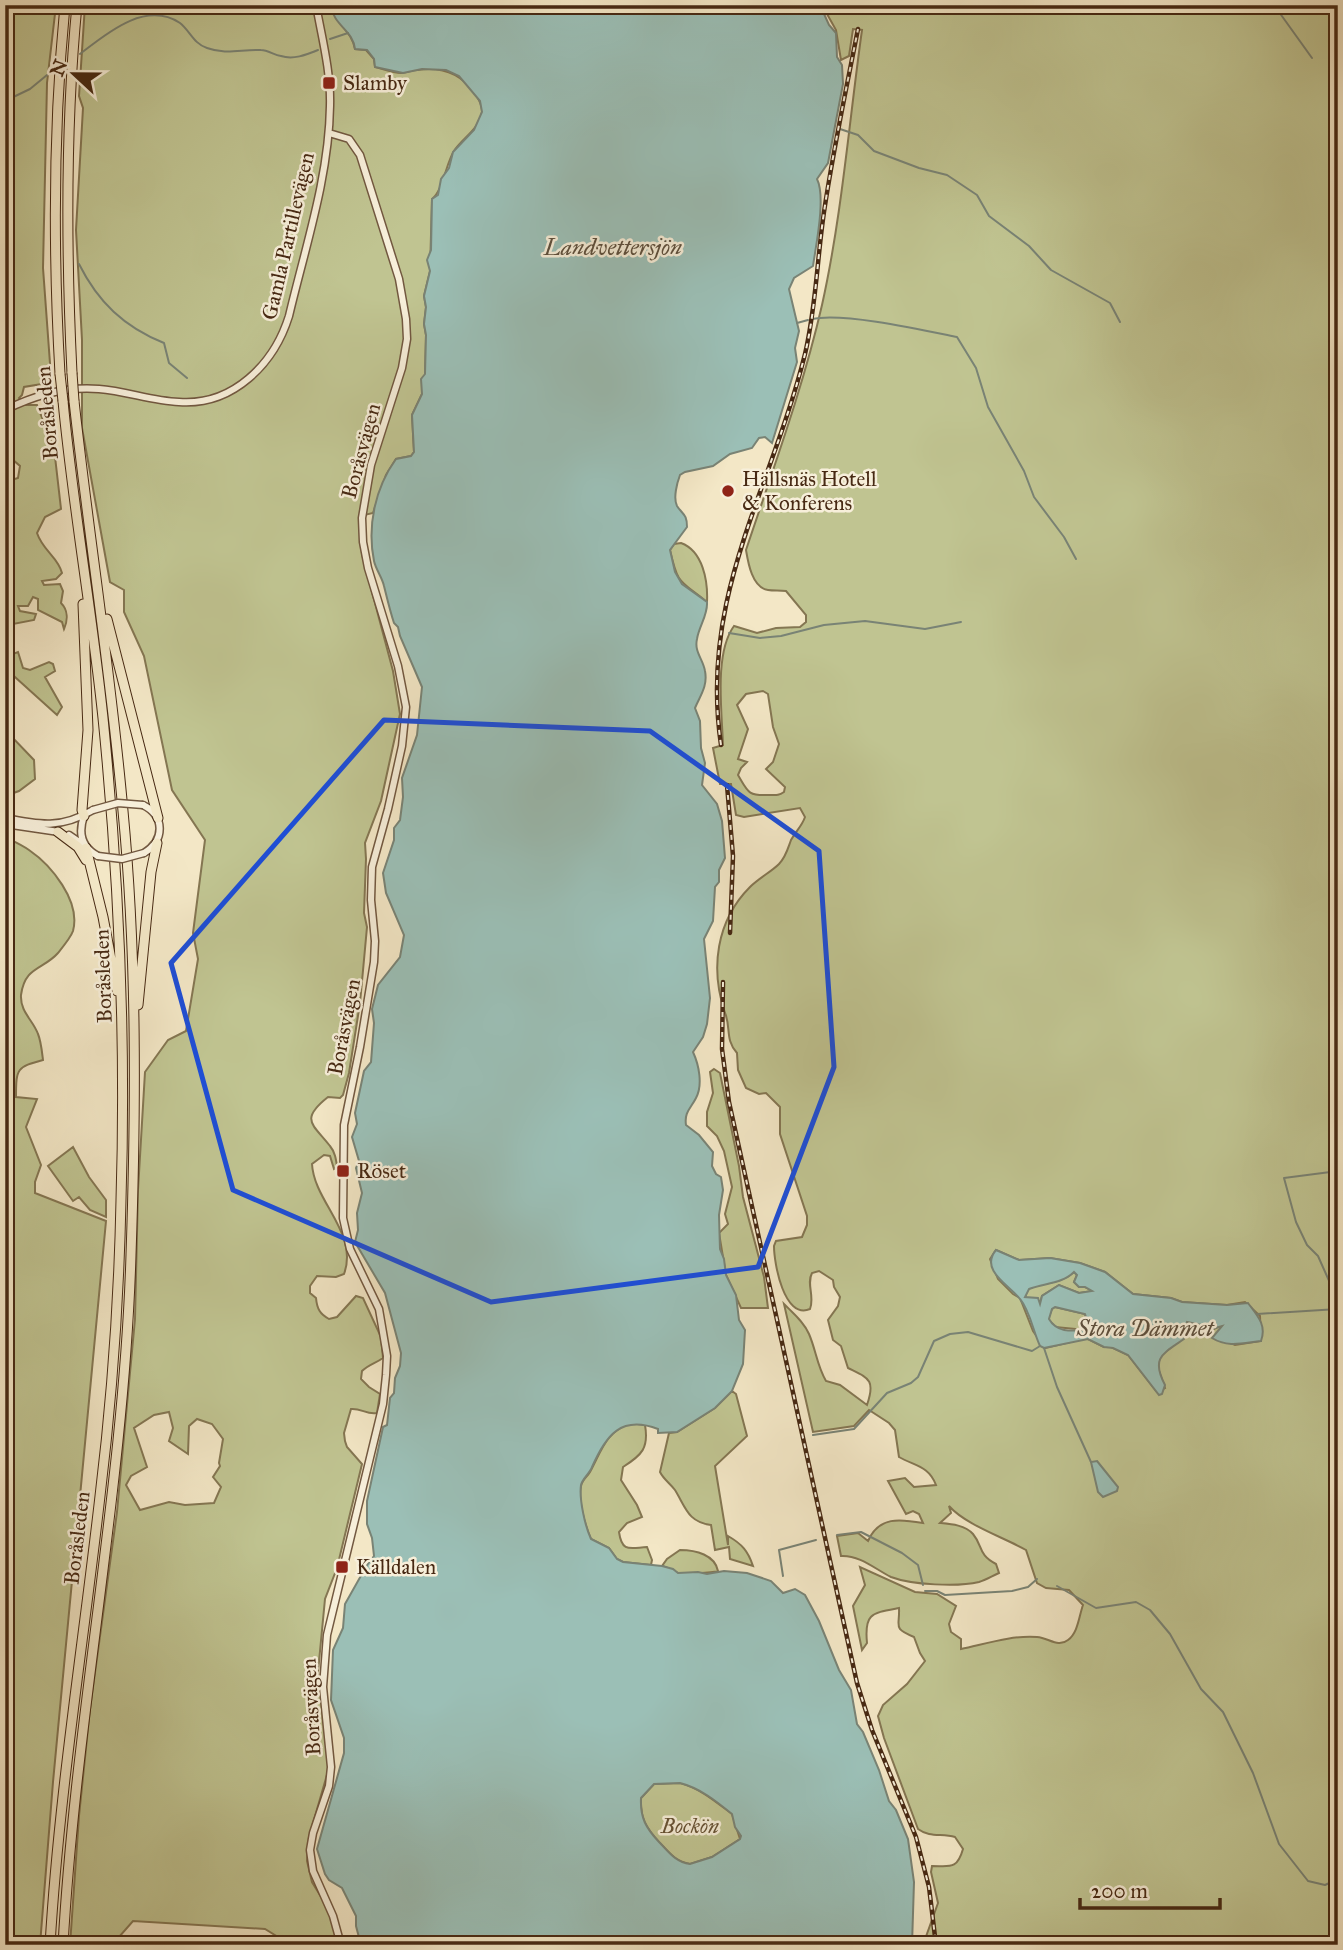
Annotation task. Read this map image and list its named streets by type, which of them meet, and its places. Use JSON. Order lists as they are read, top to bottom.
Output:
{
  "streets": {
    "highway": ["Boråsleden"],
    "street": ["Gamla Partillevägen", "Boråsvägen"]
  },
  "crossings": [
    ["Gamla Partillevägen", "Boråsvägen"]
  ],
  "water": ["Landvettersjön", "Stora Dämmet"],
  "parks": ["Bockön"],
  "places": {
    "transit": ["Slamby", "Röset", "Källdalen"],
    "other": ["Hällsnäs Hotell & Konferens"]
  },
  "scale_bar": "200 m",
  "north": "left"
}
